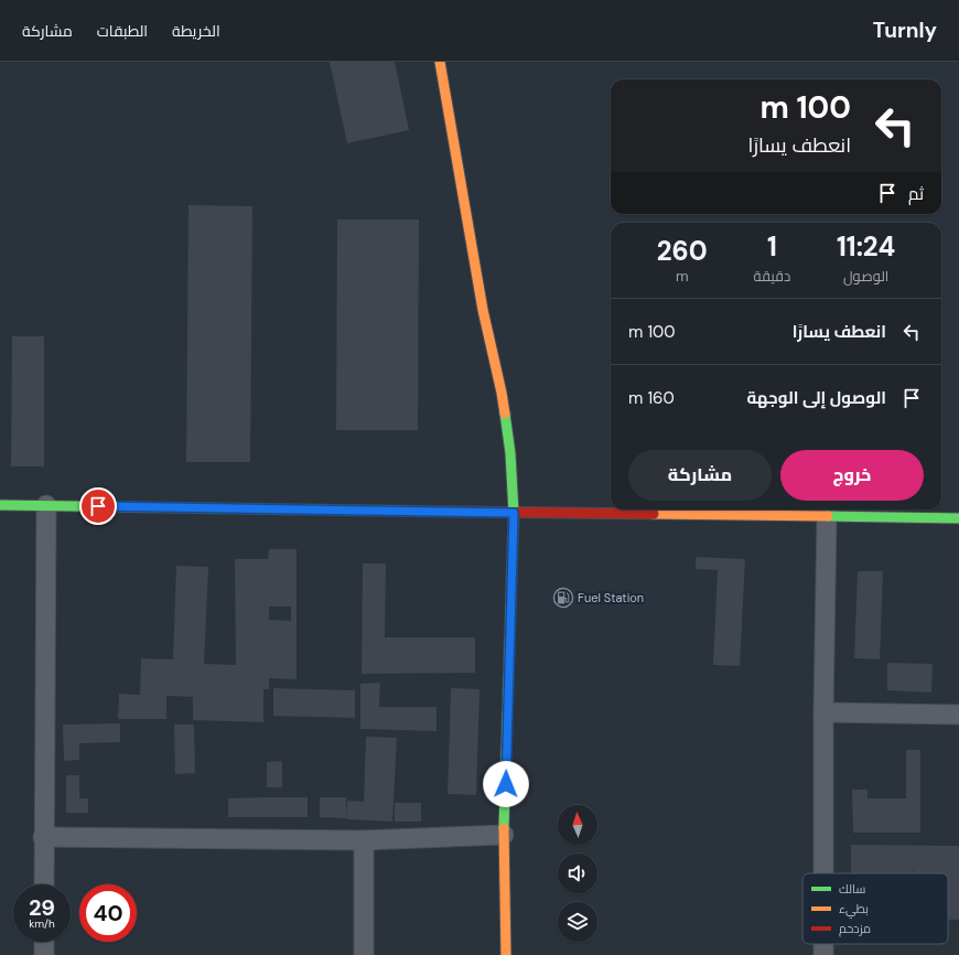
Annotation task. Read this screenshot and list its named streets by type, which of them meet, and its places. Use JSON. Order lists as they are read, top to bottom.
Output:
{
  "places": {
    "fuel station": ["Fuel Station"]
  },
  "legend": ["سالك", "بطيء", "مزدحم"],
  "north": "top",
  "page": {
    "header": "Turnly",
    "nav": ["الخريطة", "الطبقات", "مشاركة"],
    "turn": ["100 m", "انعطف يسارًا"],
    "then": "ثم",
    "eta": [
      "11:24",
      "الوصول",
      "1",
      "دقيقة",
      "260",
      "m"
    ],
    "list": [
      {
        "name": "انعطف يسارًا",
        "value": "100 m"
      },
      {
        "name": "الوصول إلى الوجهة",
        "value": "160 m"
      }
    ],
    "buttons": ["خروج", "مشاركة"],
    "speed": "29 km/h",
    "limit": "40"
  }
}
